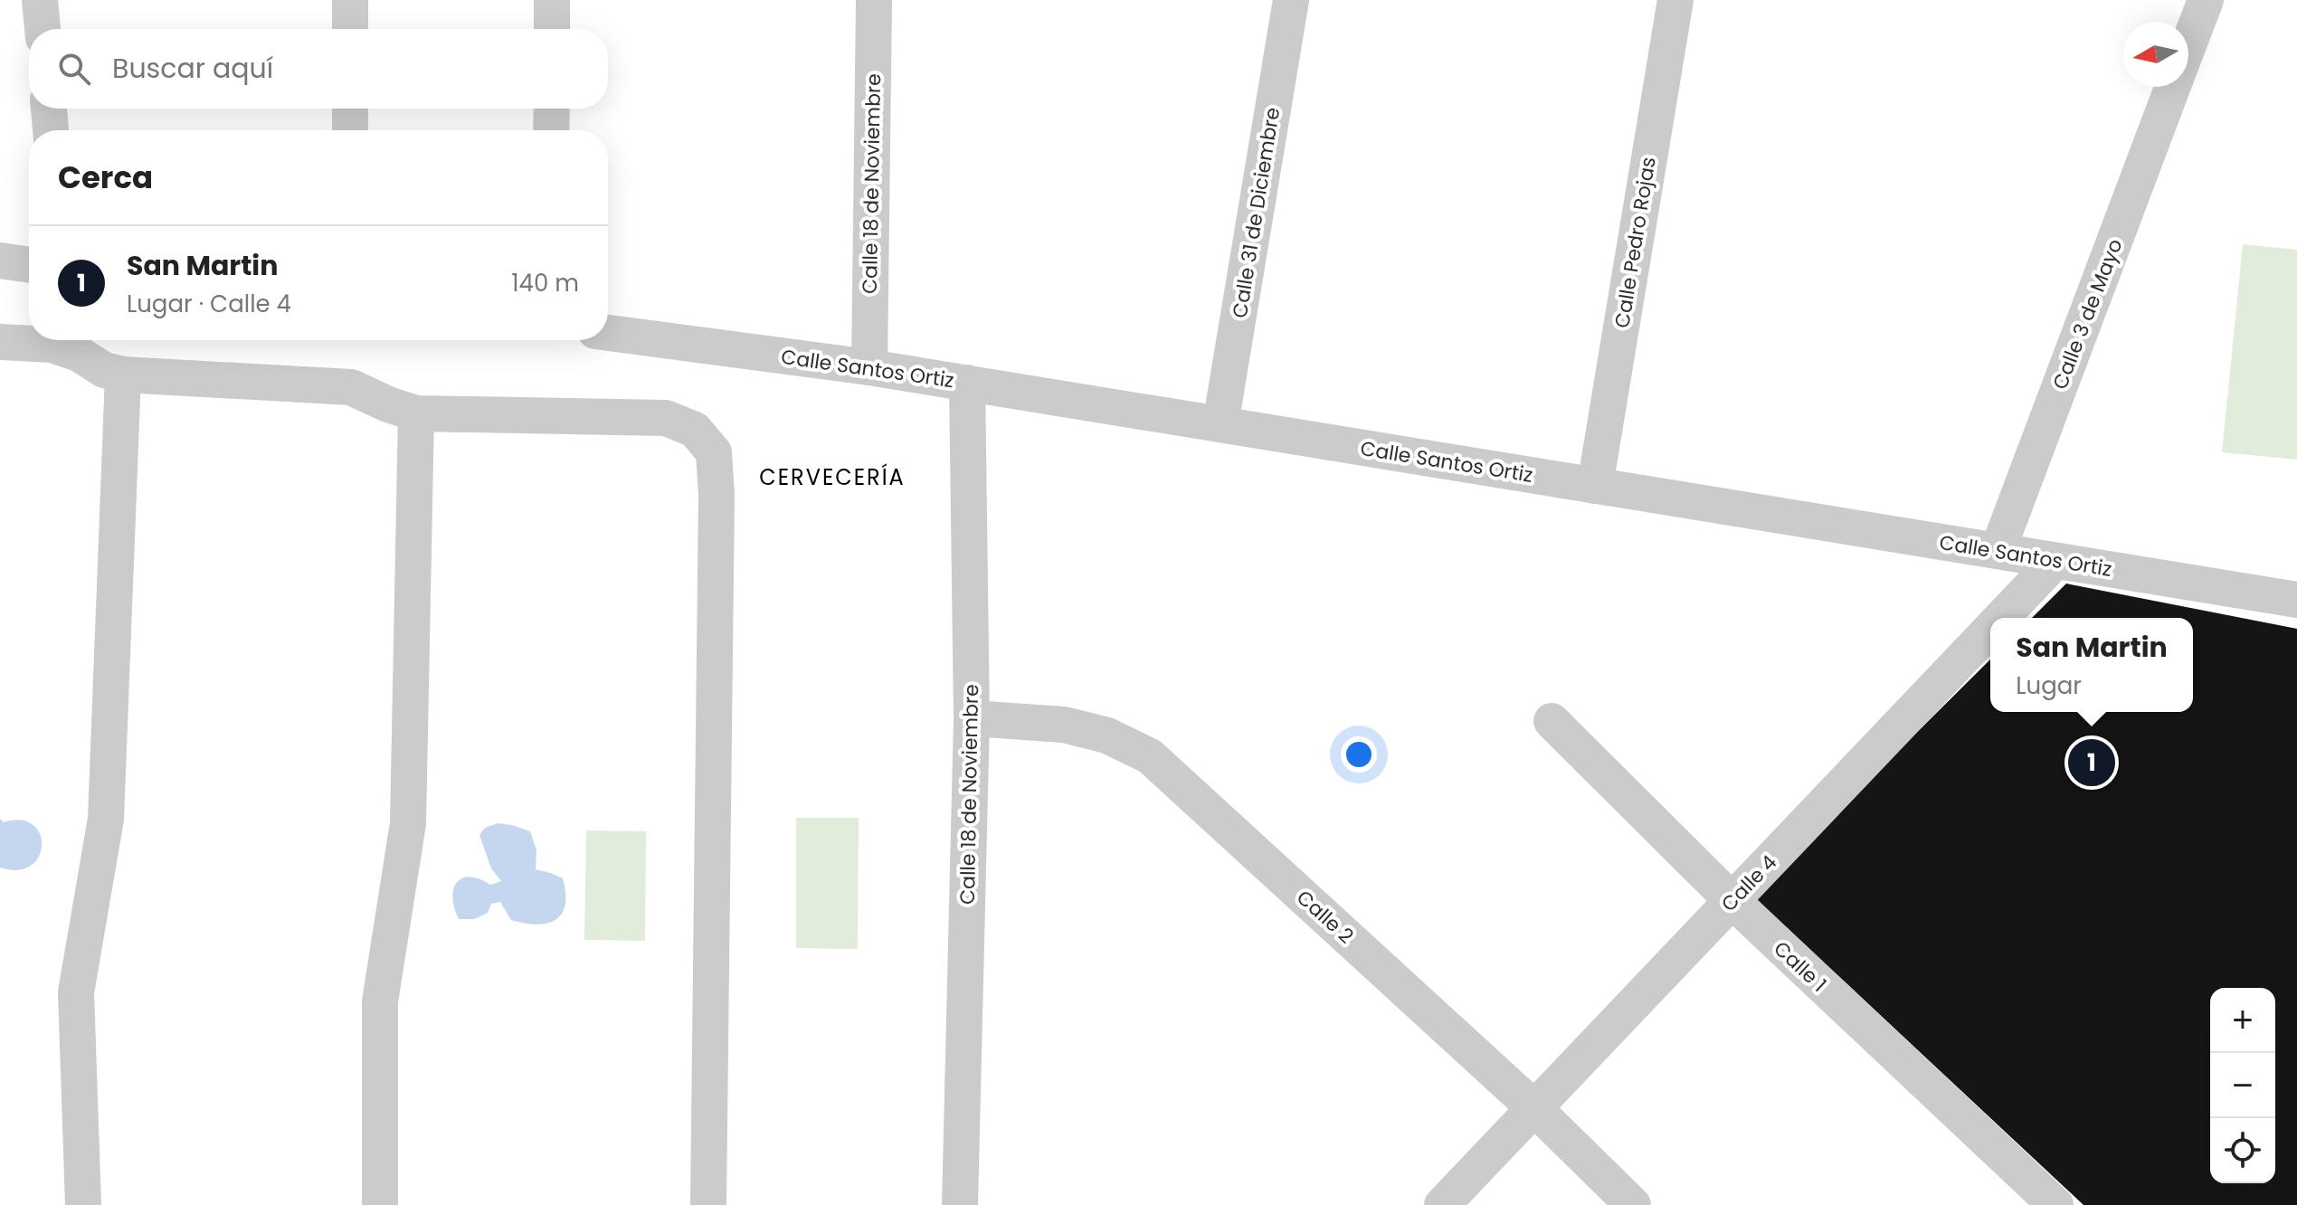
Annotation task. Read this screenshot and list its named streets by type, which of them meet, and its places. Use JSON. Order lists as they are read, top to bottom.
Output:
{
  "streets": {
    "street": [
      "Calle 18 de Noviembre",
      "Calle 31 de Diciembre",
      "Calle Pedro Rojas",
      "Calle 3 de Mayo",
      "Calle Santos Ortiz",
      "Calle 4",
      "Calle 2",
      "Calle 1"
    ]
  },
  "crossings": [
    ["Calle 18 de Noviembre", "Calle Santos Ortiz"],
    ["Calle 18 de Noviembre", "Calle 2"],
    ["Calle 31 de Diciembre", "Calle Santos Ortiz"],
    ["Calle Pedro Rojas", "Calle Santos Ortiz"],
    ["Calle 3 de Mayo", "Calle Santos Ortiz"],
    ["Calle Santos Ortiz", "Calle 4"],
    ["Calle 4", "Calle 2"],
    ["Calle 4", "Calle 1"]
  ],
  "districts": ["CERVECERÍA"],
  "north": "left",
  "page": {
    "search": "Buscar aquí",
    "heading": "Cerca",
    "list": [
      {
        "mark": "1",
        "name": "San Martin",
        "note": "Lugar · Calle 4",
        "value": "140 m"
      }
    ],
    "popup": ["San Martin", "Lugar"],
    "pins": "1",
    "map_buttons": ["+", "−"]
  }
}
